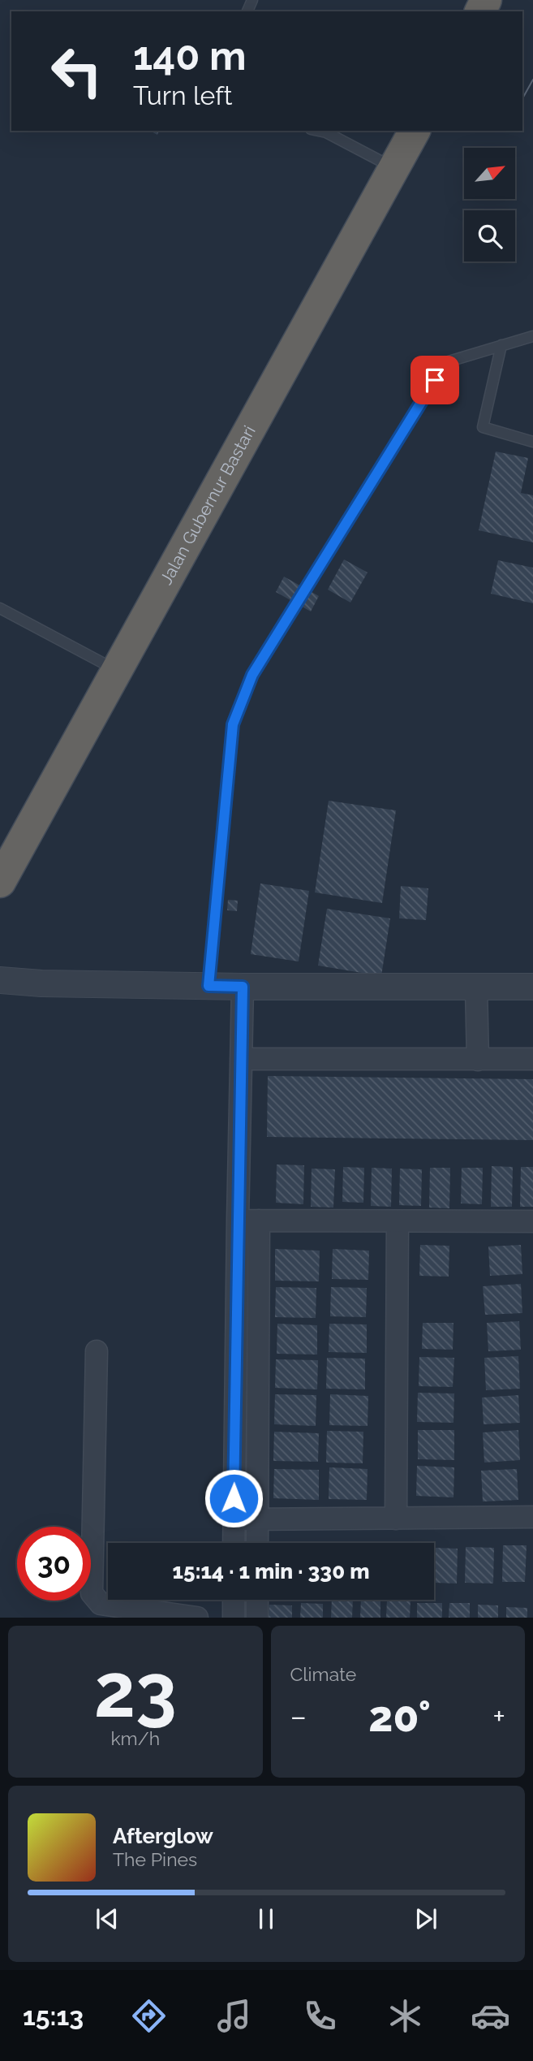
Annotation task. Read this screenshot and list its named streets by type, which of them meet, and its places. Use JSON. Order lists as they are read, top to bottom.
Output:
{
  "streets": {
    "highway": ["Jalan Gubernur Bastari"]
  },
  "north": "top right",
  "page": {
    "turn": ["140 m", "Turn left"],
    "limit": "30",
    "trip": "15:14 · 1 min · 330 m",
    "tile": [
      ["23", "km/h"],
      "Climate"
    ],
    "heat": ["−", "20°", "+"],
    "song": ["Afterglow", "The Pines"],
    "tabs": "15:13"
  }
}
